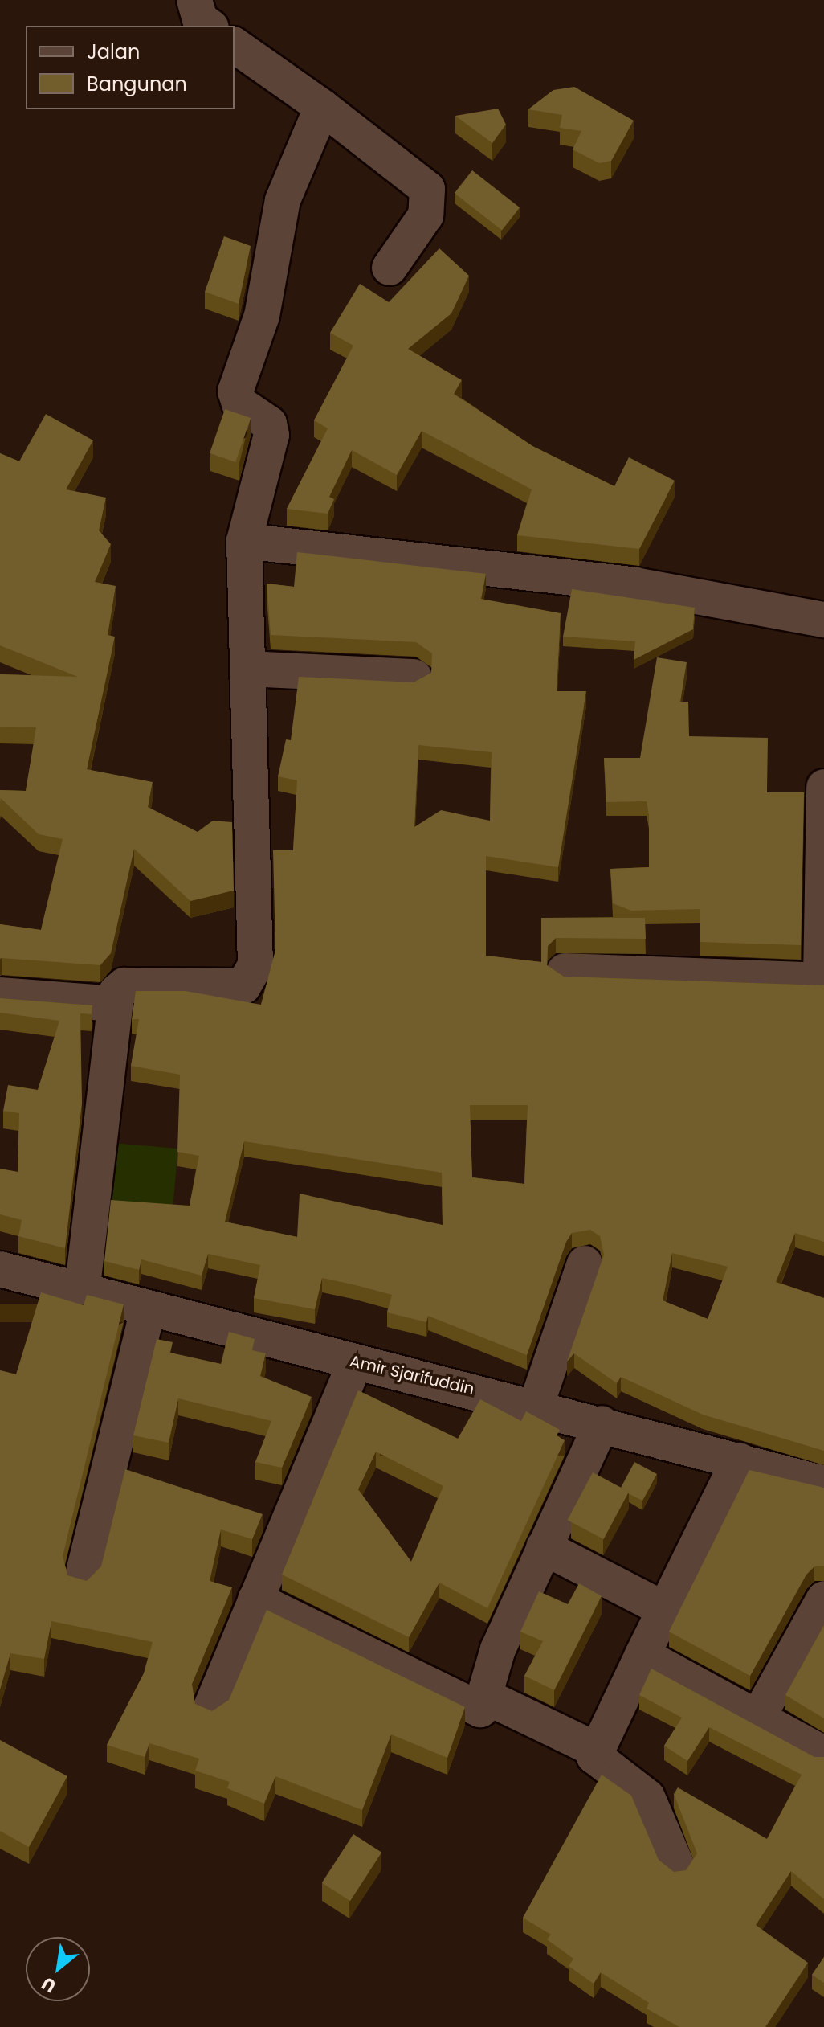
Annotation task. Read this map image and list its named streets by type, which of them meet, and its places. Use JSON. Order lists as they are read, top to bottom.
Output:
{
  "streets": {
    "street": ["Amir Sjarifuddin"]
  },
  "legend": ["Jalan", "Bangunan"],
  "north": "bottom left"
}
